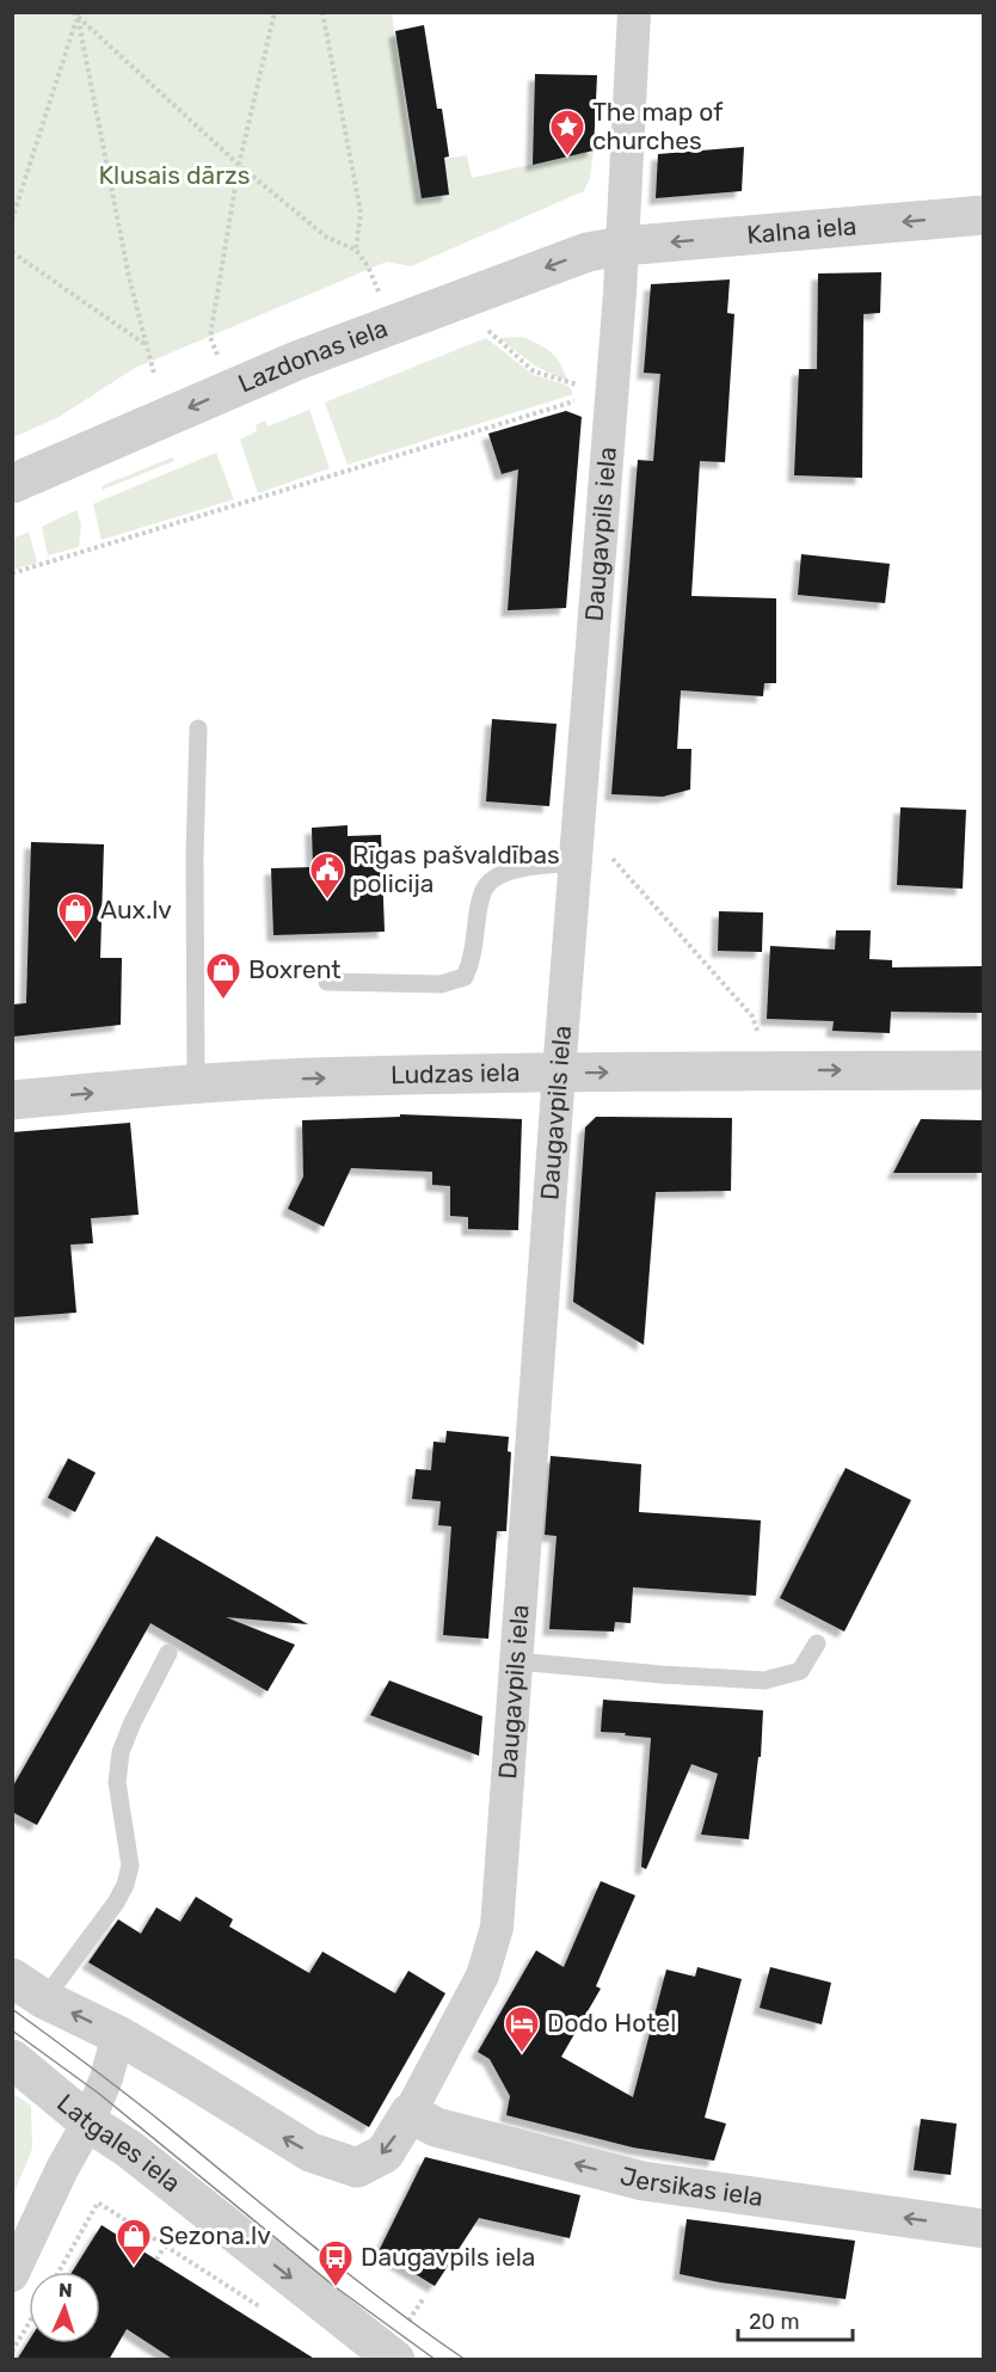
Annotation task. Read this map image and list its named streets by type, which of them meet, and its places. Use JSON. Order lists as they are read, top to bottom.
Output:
{
  "streets": {
    "street": [
      "Kalna iela",
      "Lazdonas iela",
      "Daugavpils iela",
      "Ludzas iela",
      "Latgales iela",
      "Jersikas iela"
    ]
  },
  "crossings": [
    ["Kalna iela", "Lazdonas iela"],
    ["Kalna iela", "Daugavpils iela"],
    ["Lazdonas iela", "Daugavpils iela"],
    ["Daugavpils iela", "Ludzas iela"],
    ["Daugavpils iela", "Jersikas iela"]
  ],
  "one_way": [
    "Kalna iela",
    "Lazdonas iela",
    "Ludzas iela",
    "Latgales iela",
    "Jersikas iela"
  ],
  "parks": ["Klusais dārzs"],
  "places": {
    "place": ["The map of churches"],
    "public building": ["Rīgas pašvaldības policija"],
    "shop": ["Aux.lv", "Boxrent", "Sezona.lv"],
    "hotel": ["Dodo Hotel"],
    "bus stop": ["Daugavpils iela"]
  },
  "scale_bar": "20 m",
  "north": "top"
}
